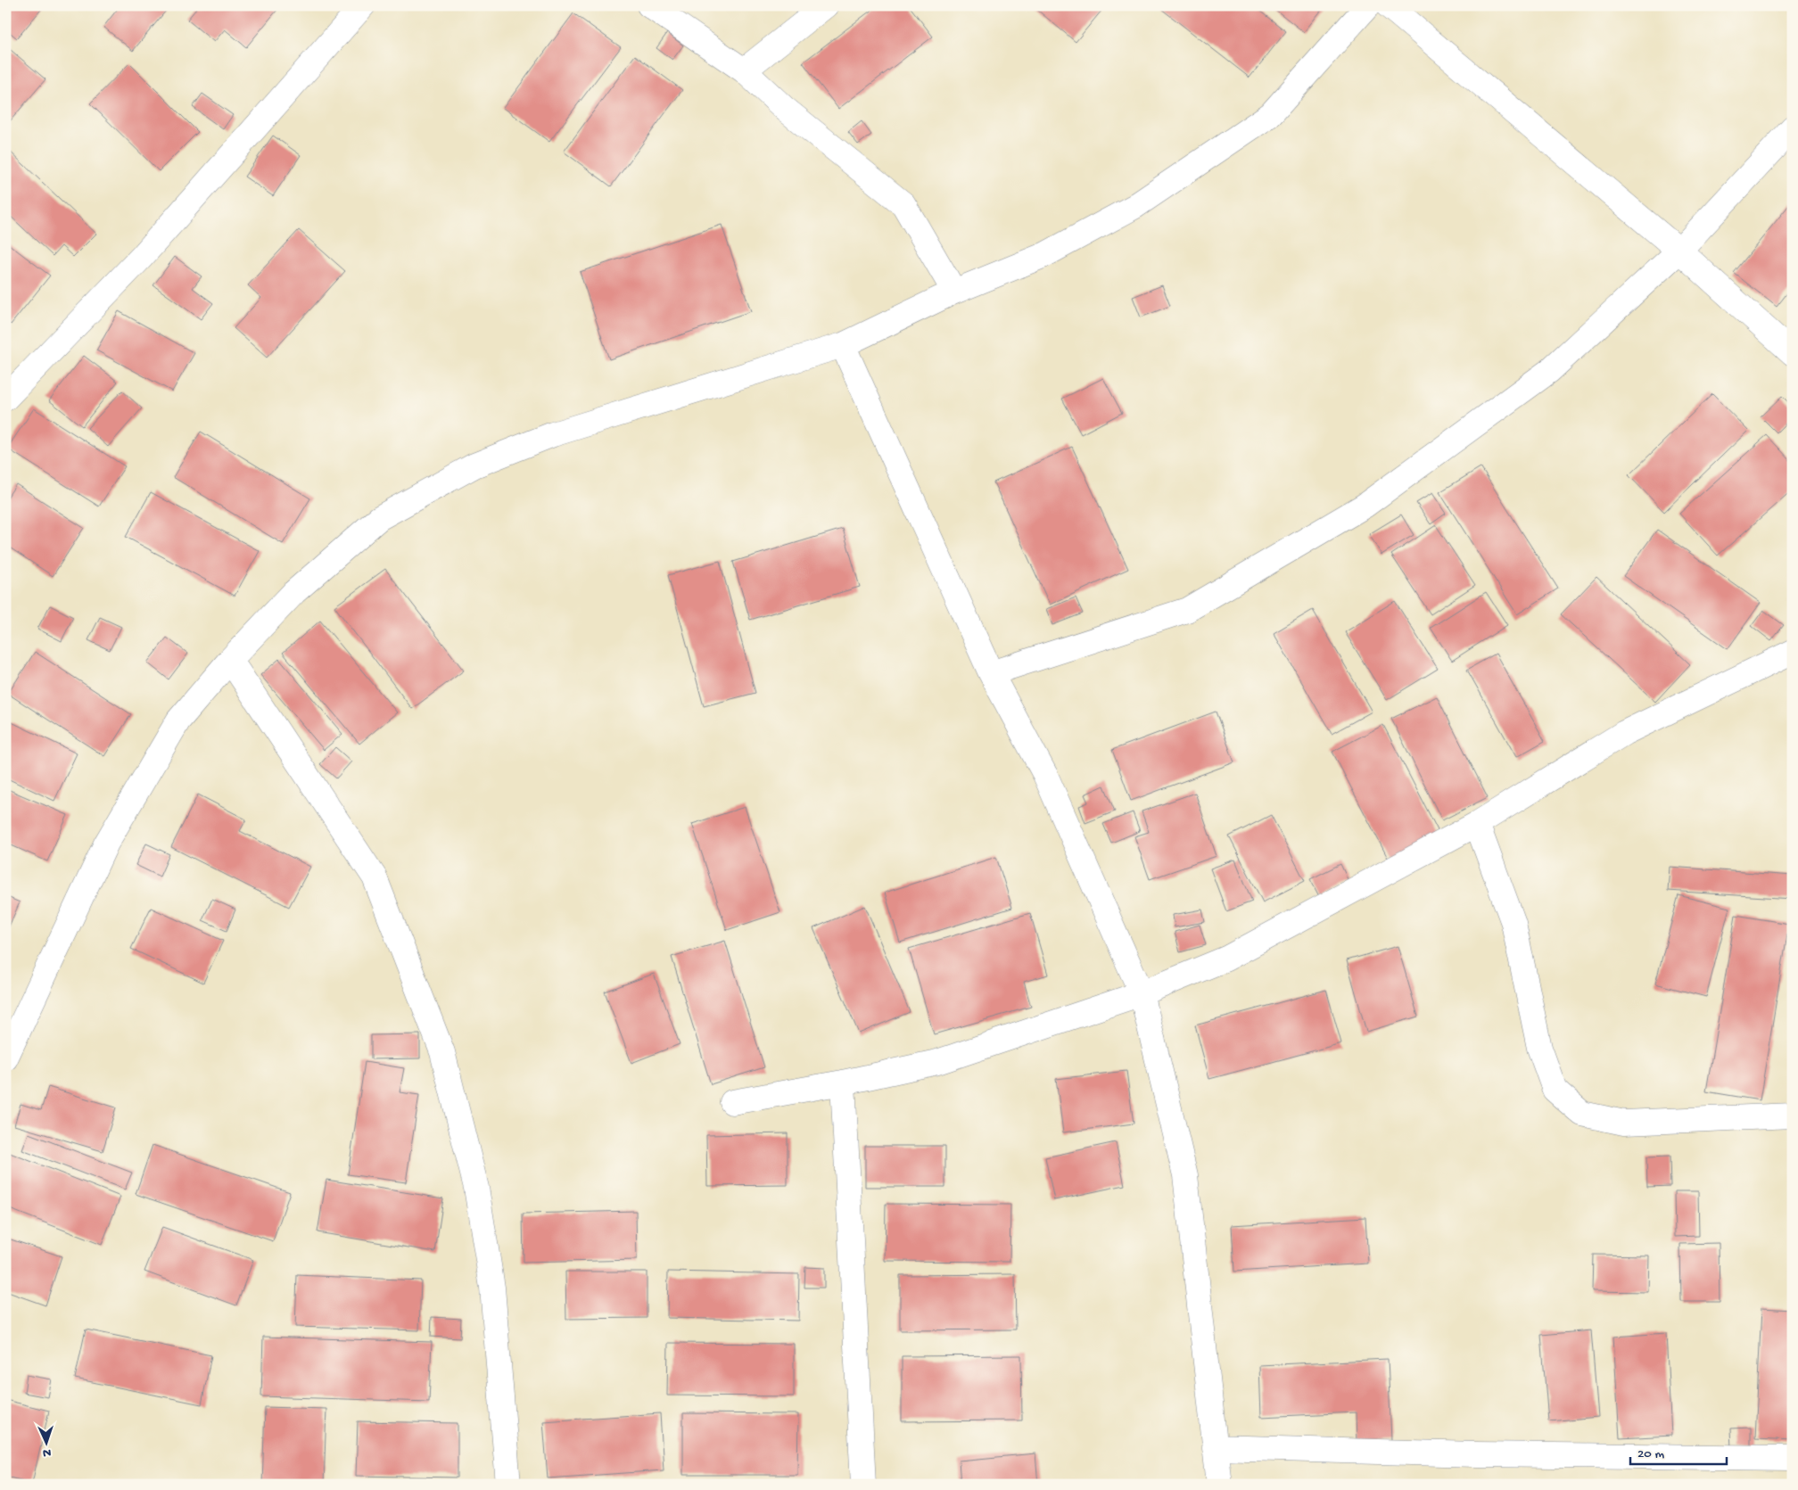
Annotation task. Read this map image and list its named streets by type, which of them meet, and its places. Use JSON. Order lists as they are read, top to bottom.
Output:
{
  "scale_bar": "20 m",
  "north": "bottom"
}
